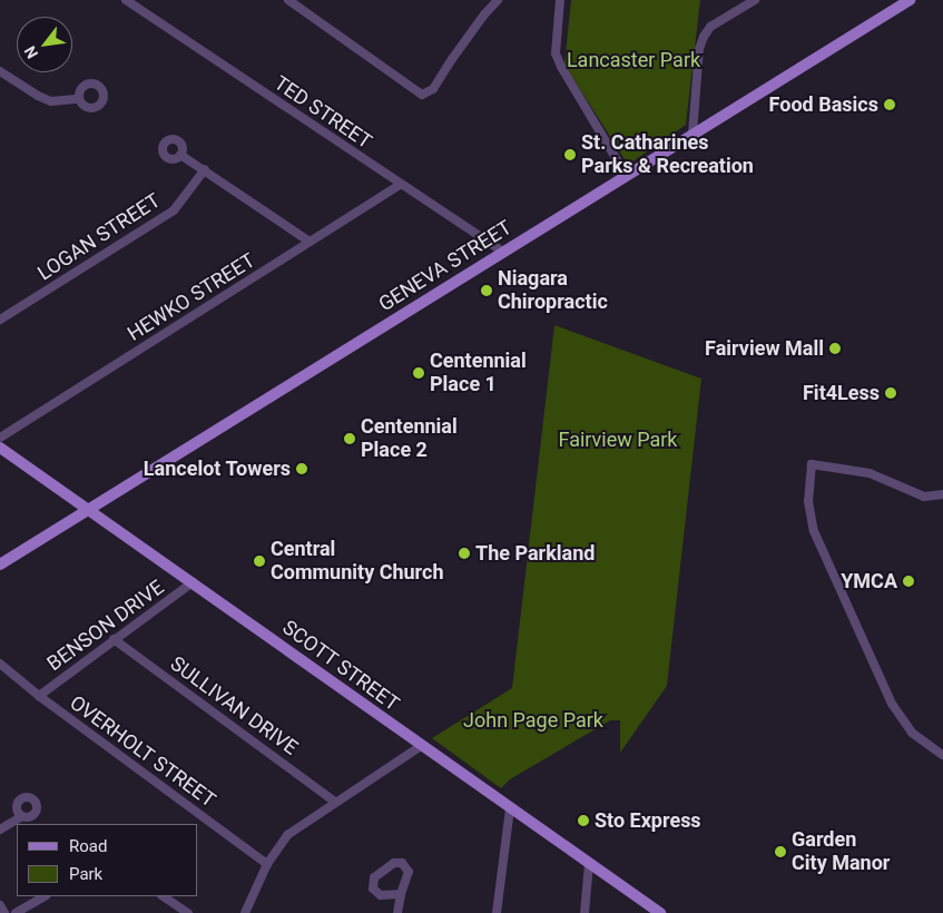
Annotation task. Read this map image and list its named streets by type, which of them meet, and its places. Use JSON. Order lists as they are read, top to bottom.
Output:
{
  "streets": {
    "main road": ["GENEVA STREET", "SCOTT STREET"],
    "street": [
      "TED STREET",
      "LOGAN STREET",
      "HEWKO STREET",
      "BENSON DRIVE",
      "SULLIVAN DRIVE",
      "OVERHOLT STREET"
    ]
  },
  "crossings": [
    ["TED STREET", "GENEVA STREET"],
    ["TED STREET", "HEWKO STREET"],
    ["GENEVA STREET", "SCOTT STREET"],
    ["BENSON DRIVE", "SCOTT STREET"],
    ["BENSON DRIVE", "SULLIVAN DRIVE"],
    ["BENSON DRIVE", "OVERHOLT STREET"]
  ],
  "parks": ["Lancaster Park", "Fairview Park", "John Page Park"],
  "places": [
    "Food Basics",
    "St. Catharines Parks & Recreation",
    "Niagara Chiropractic",
    "Fairview Mall",
    "Centennial Place 1",
    "Fit4Less",
    "Centennial Place 2",
    "Lancelot Towers",
    "The Parkland",
    "Central Community Church",
    "YMCA",
    "Sto Express",
    "Garden City Manor"
  ],
  "legend": ["Road", "Park"],
  "north": "bottom left"
}
